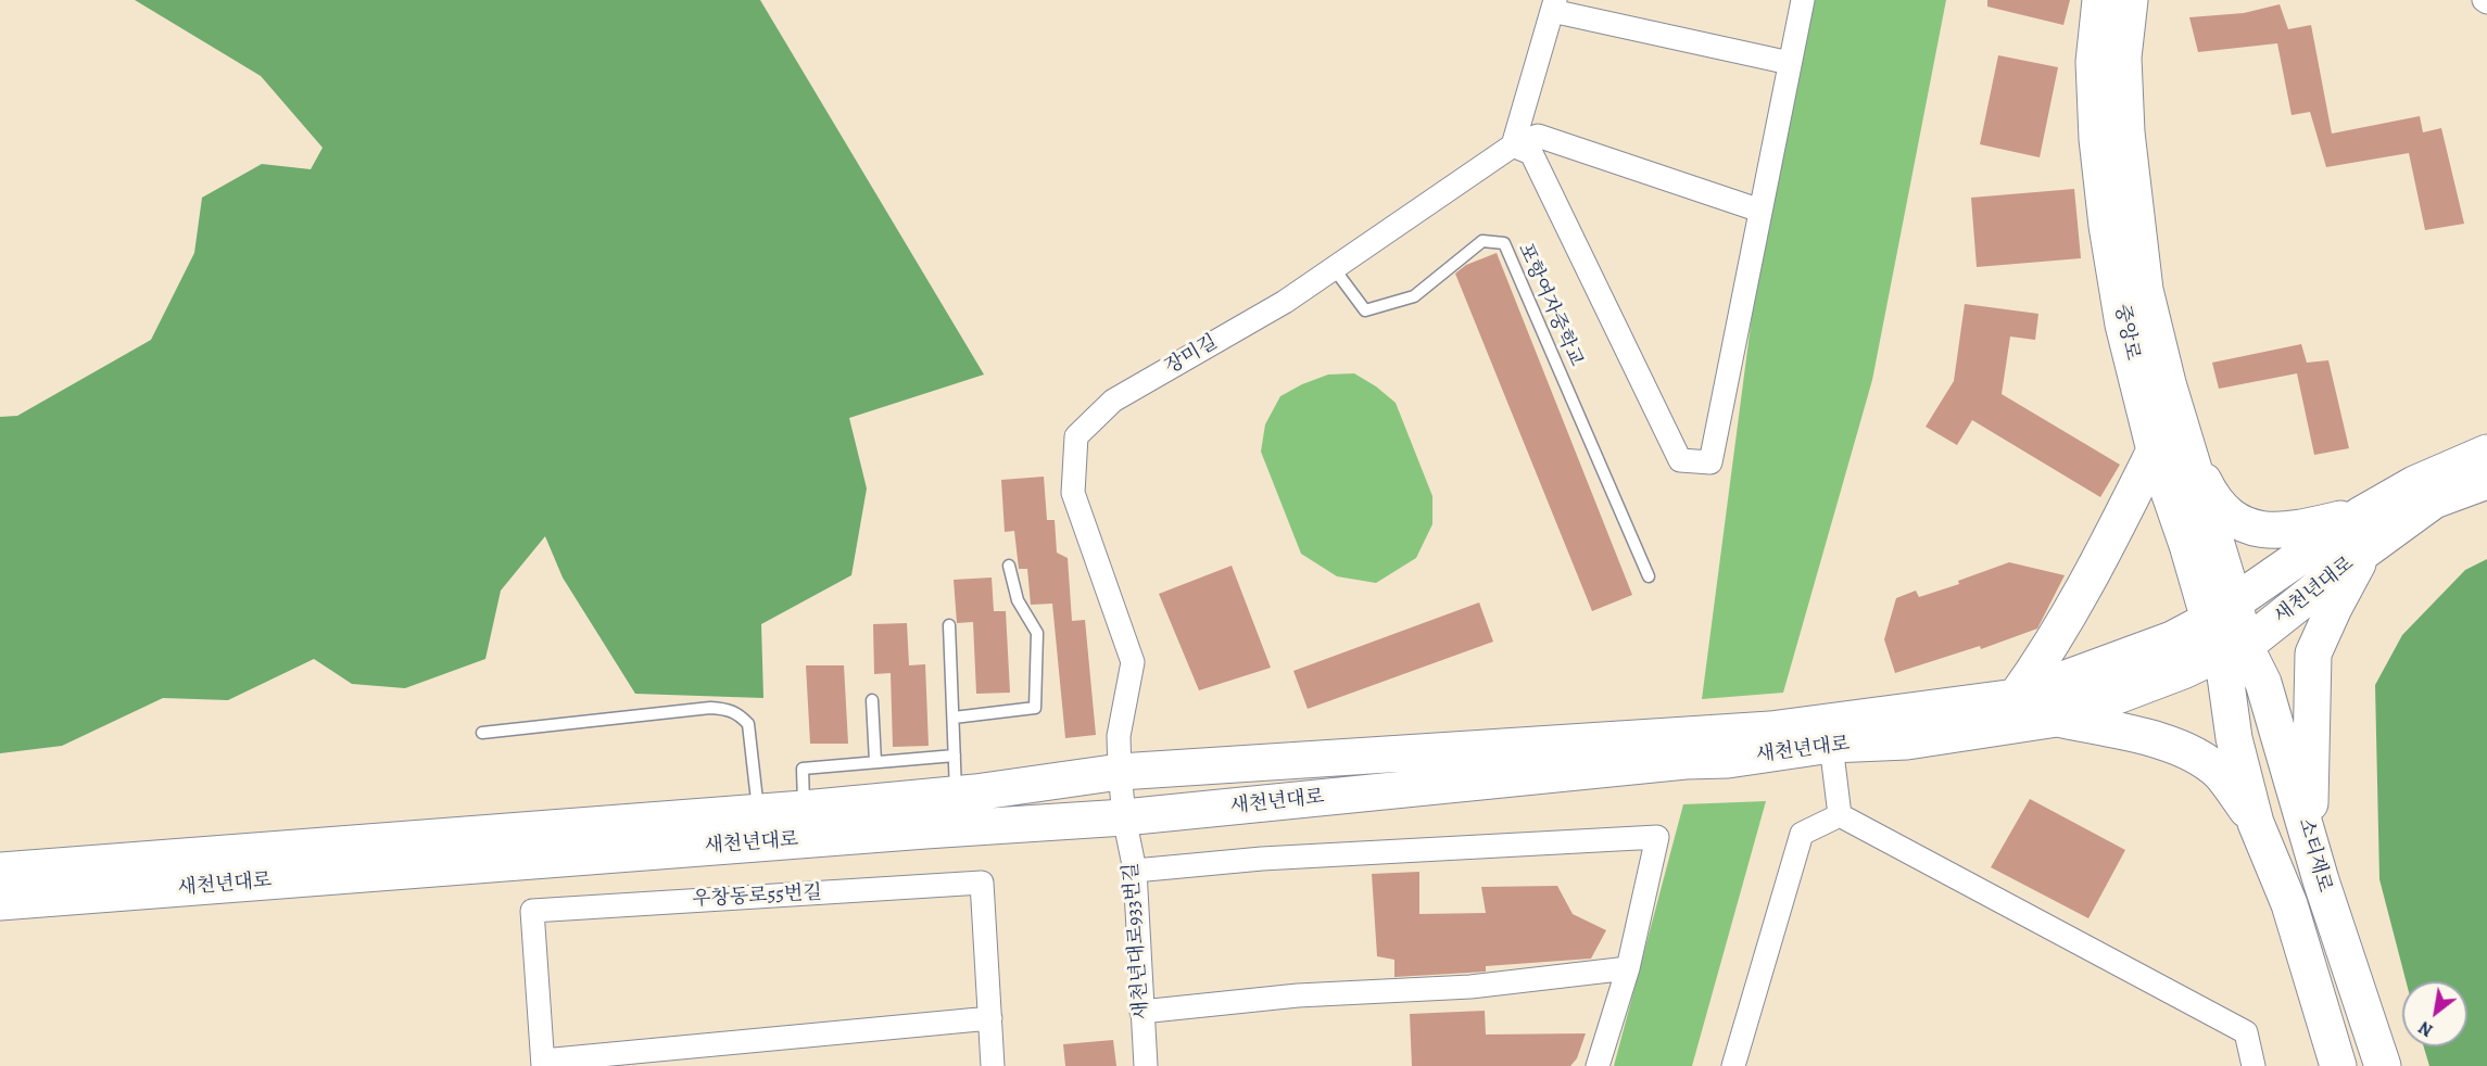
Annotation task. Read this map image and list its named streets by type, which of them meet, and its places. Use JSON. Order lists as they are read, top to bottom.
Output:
{
  "streets": {
    "main road": ["중앙로", "새천년대로", "소티재로"],
    "street": ["장미길", "우창동로55번길", "새천년대로933번길"],
    "lane": ["포항여자중학교"]
  },
  "crossings": [
    ["포항여자중학교", "장미길"],
    ["중앙로", "새천년대로"],
    ["중앙로", "소티재로"],
    ["장미길", "새천년대로"],
    ["장미길", "새천년대로933번길"],
    ["새천년대로", "소티재로"],
    ["새천년대로", "새천년대로933번길"]
  ],
  "north": "bottom left"
}
